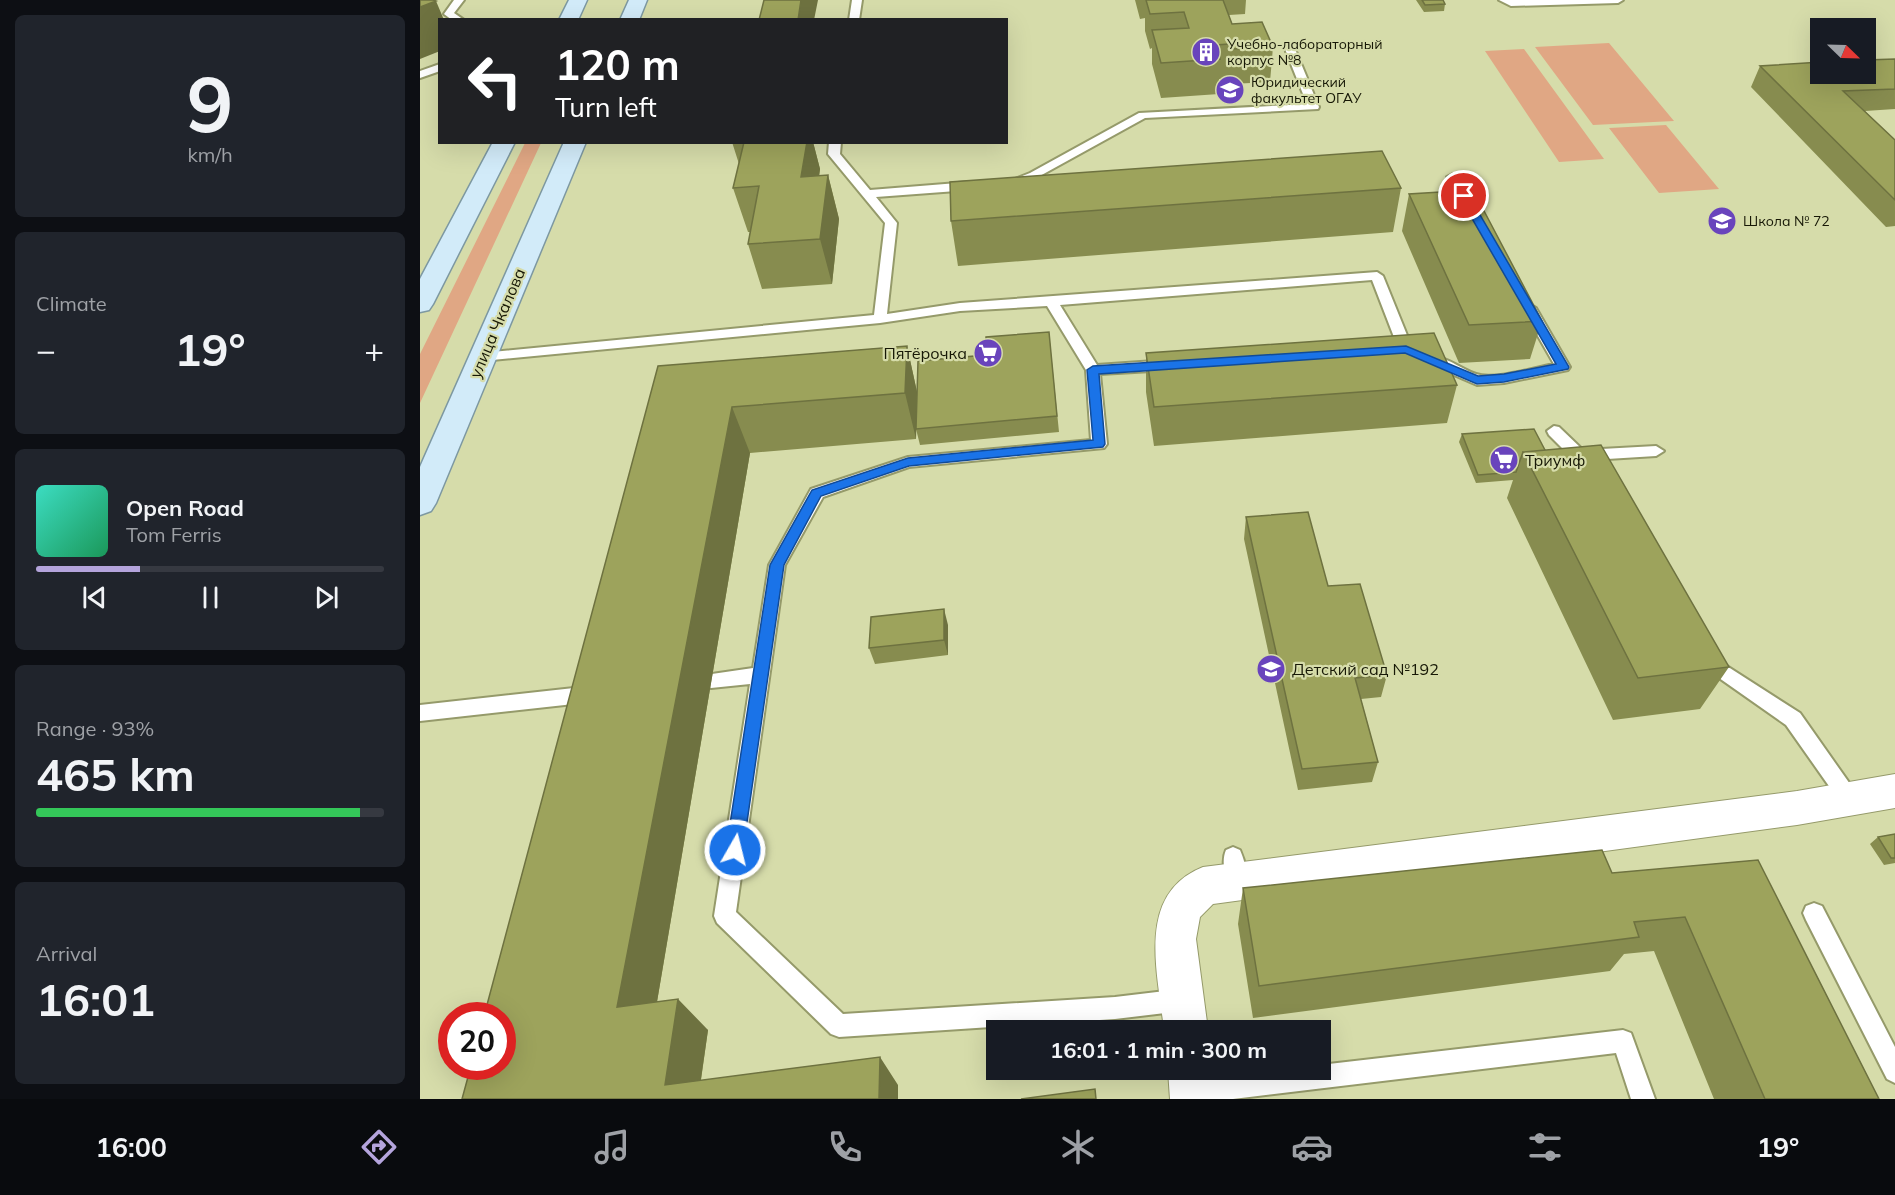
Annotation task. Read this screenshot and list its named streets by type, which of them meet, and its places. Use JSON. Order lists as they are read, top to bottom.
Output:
{
  "streets": {
    "main road": ["улица Чкалова"]
  },
  "places": {
    "building": ["Учебно-лабораторный корпус №8"],
    "school or university": ["Юридический факультет ОГАУ", "Школа № 72", "Детский сад №192"],
    "supermarket": ["Пятёрочка", "Триумф"]
  },
  "north": "bottom right",
  "page": {
    "tile": [
      ["9", "km/h"],
      "Climate",
      ["Range · 93%", "465 km"],
      ["Arrival", "16:01"]
    ],
    "turn": ["120 m", "Turn left"],
    "heat": ["−", "19°", "+"],
    "song": ["Open Road", "Tom Ferris"],
    "limit": "20",
    "trip": "16:01 · 1 min · 300 m",
    "tabs": ["16:00", "19°"]
  }
}
